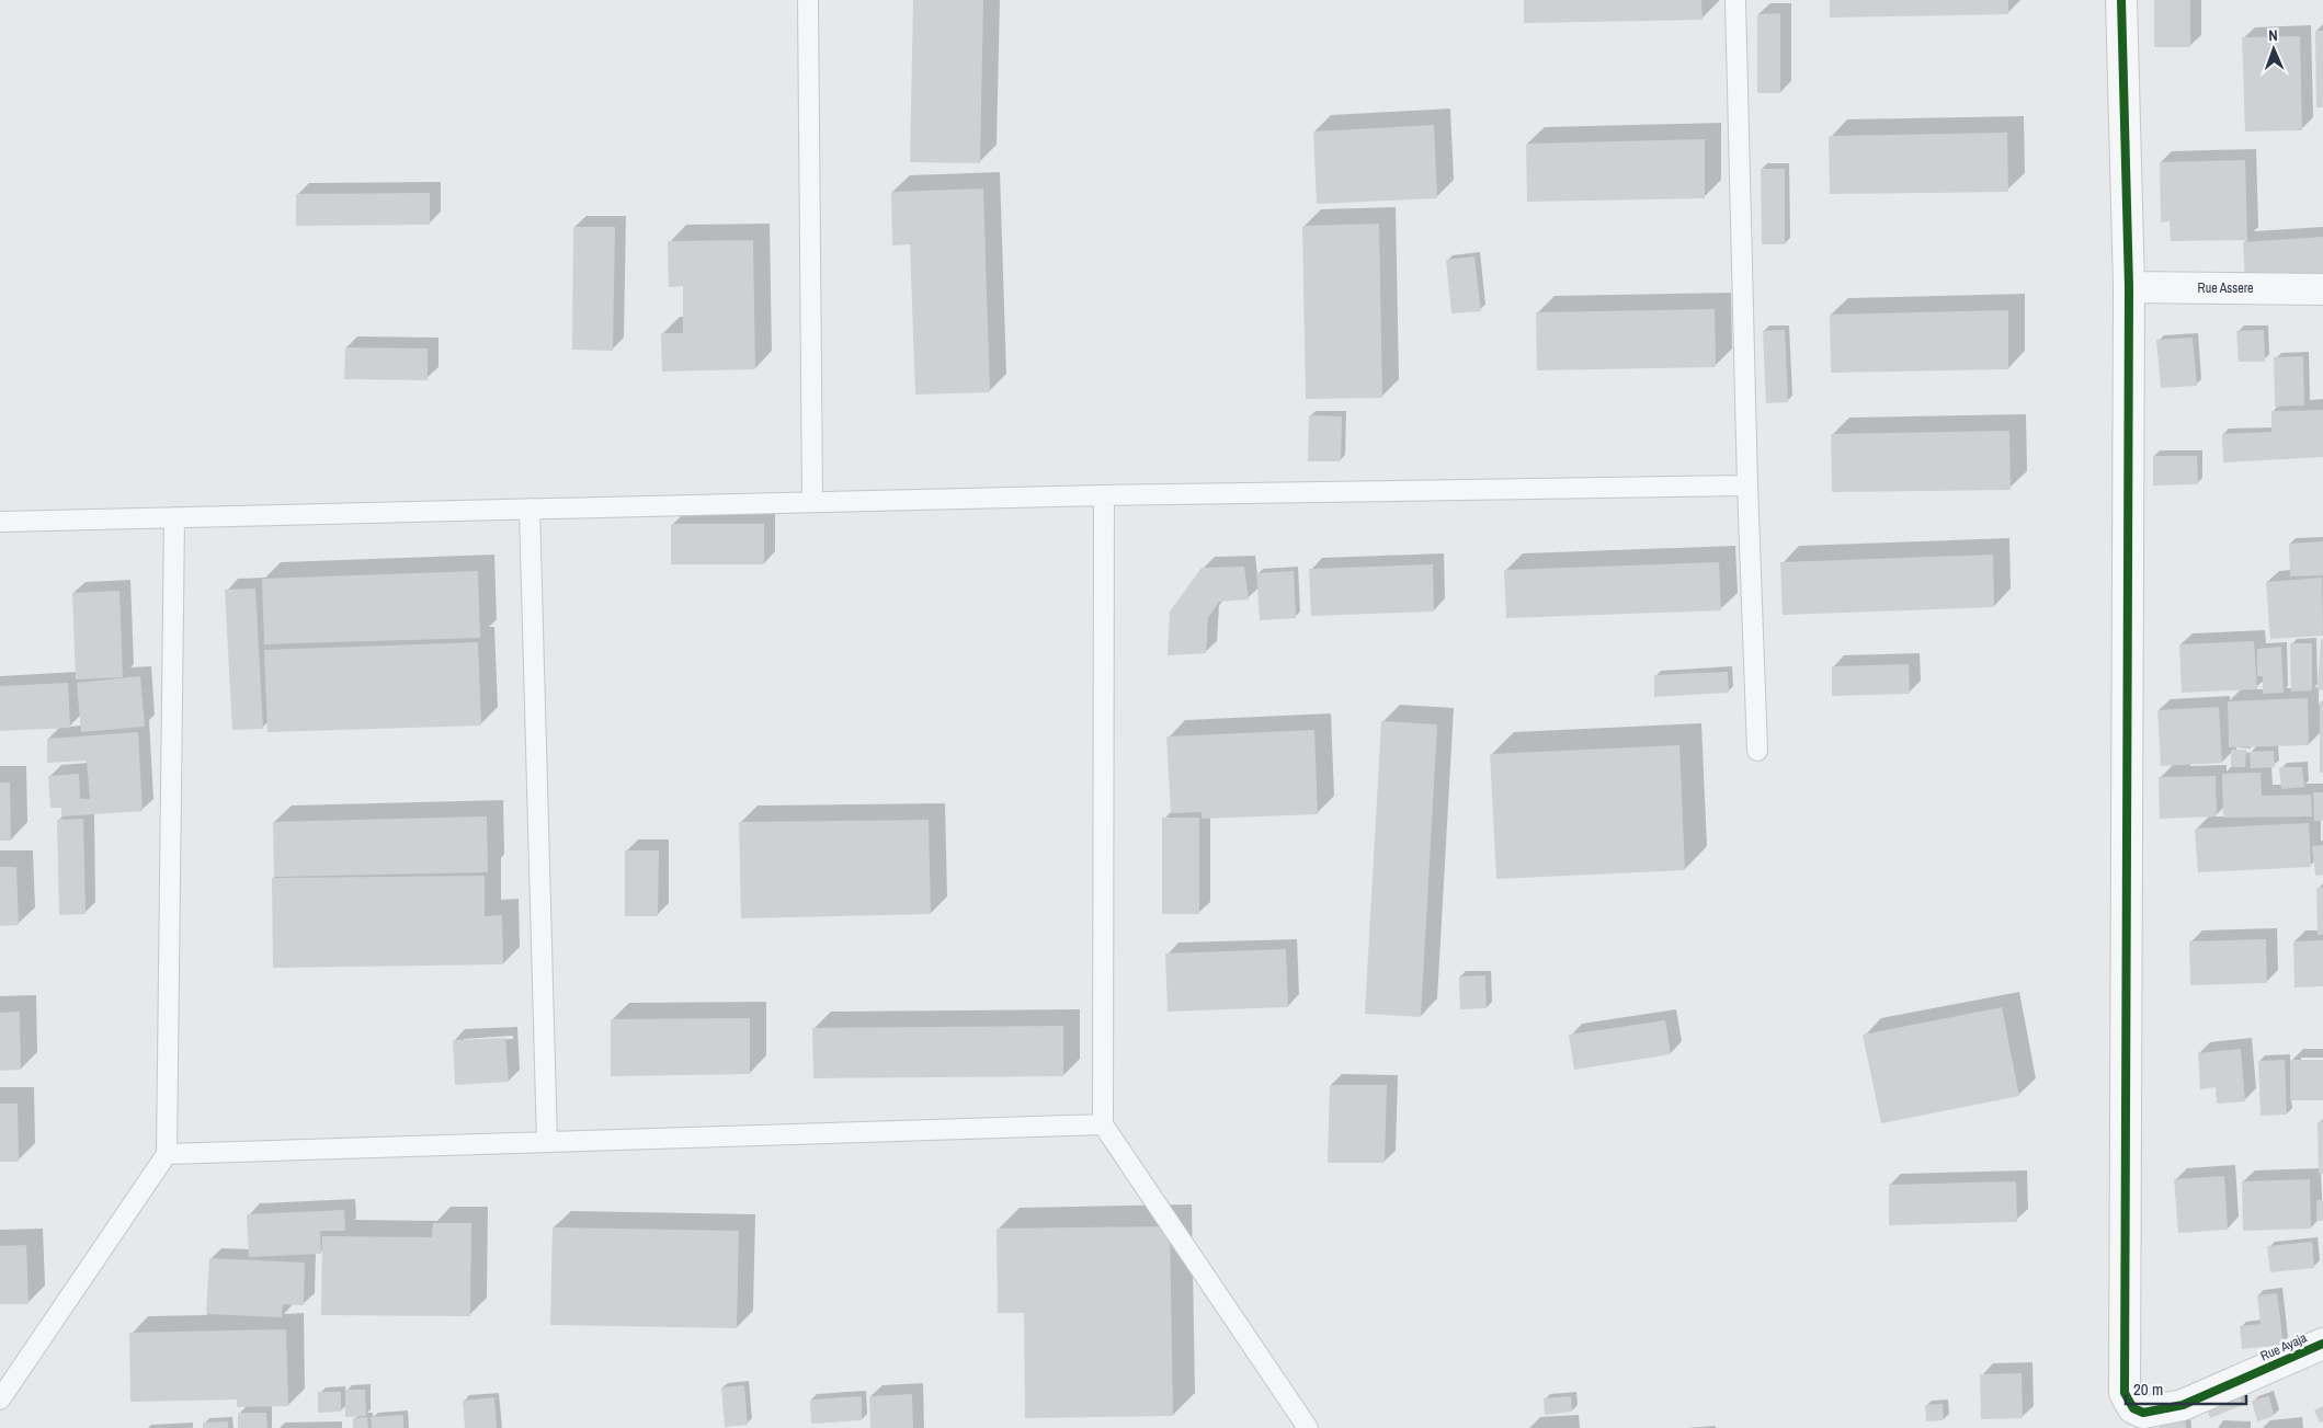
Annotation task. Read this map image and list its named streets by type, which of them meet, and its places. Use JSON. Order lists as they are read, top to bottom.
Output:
{
  "streets": {
    "street": ["Rue Assere", "Rue Ayaja"]
  },
  "crossings": [
    ["Rue Assere", "Rue Ayaja"]
  ],
  "scale_bar": "20 m",
  "north": "top"
}
